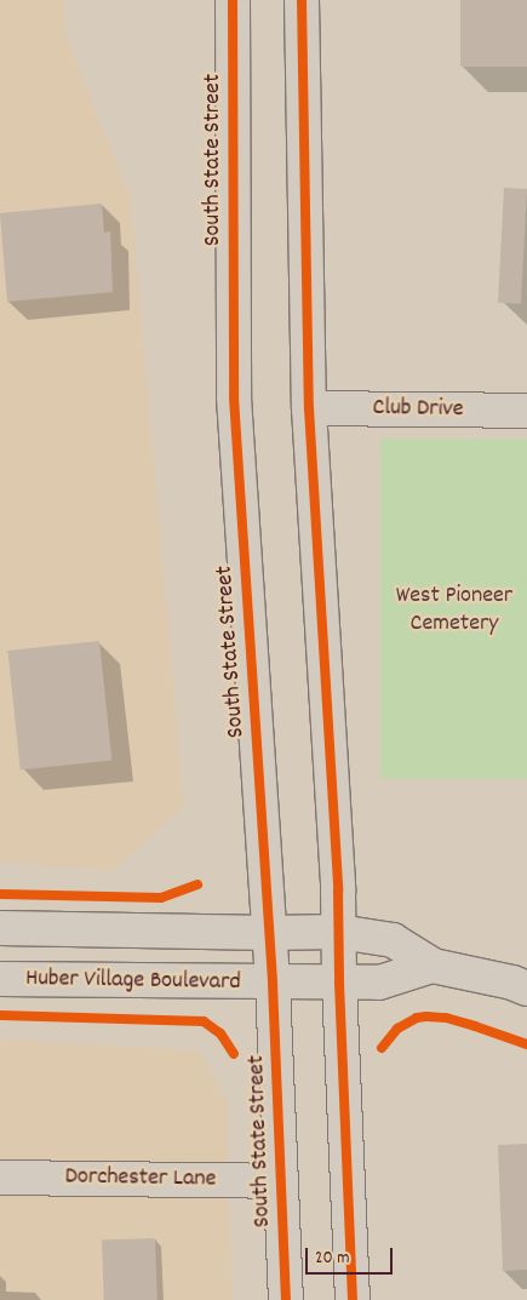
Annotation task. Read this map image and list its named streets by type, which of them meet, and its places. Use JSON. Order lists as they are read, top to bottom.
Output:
{
  "streets": {
    "main road": [
      "South State Street",
      "Club Drive",
      "Huber Village Boulevard",
      "Dorchester Lane"
    ]
  },
  "crossings": [
    ["South State Street", "Huber Village Boulevard"],
    ["South State Street", "Dorchester Lane"]
  ],
  "parks": ["West Pioneer Cemetery"],
  "scale_bar": "20 m"
}
